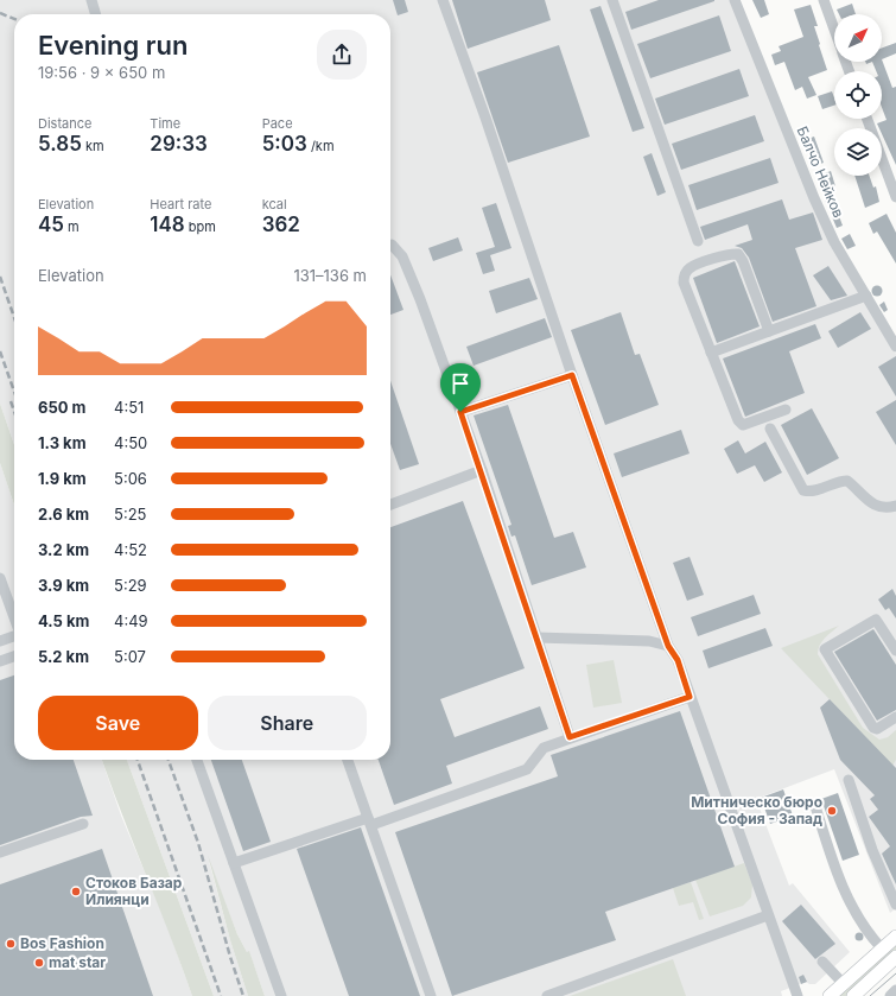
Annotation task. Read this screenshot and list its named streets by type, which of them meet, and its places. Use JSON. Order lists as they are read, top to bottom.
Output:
{
  "streets": {
    "street": ["Балчо Нейков"]
  },
  "places": [
    "Митническо бюро София - Запад",
    "Стоков Базар Илиянци",
    "Bos Fashion",
    "mat star"
  ],
  "north": "top right",
  "page": {
    "heading": ["Evening run", "19:56 · 9 × 650 m"],
    "stats": [
      ["Distance", "5.85 km"],
      ["Time", "29:33"],
      ["Pace", "5:03 /km"],
      ["Elevation", "45 m"],
      ["Heart rate", "148 bpm"],
      ["kcal", "362"]
    ],
    "chart": ["Elevation", "131–136 m"],
    "list": [
      {
        "name": "650 m",
        "note": "4:51"
      },
      {
        "name": "1.3 km",
        "note": "4:50"
      },
      {
        "name": "1.9 km",
        "note": "5:06"
      },
      {
        "name": "2.6 km",
        "note": "5:25"
      },
      {
        "name": "3.2 km",
        "note": "4:52"
      },
      {
        "name": "3.9 km",
        "note": "5:29"
      },
      {
        "name": "4.5 km",
        "note": "4:49"
      },
      {
        "name": "5.2 km",
        "note": "5:07"
      }
    ],
    "buttons": ["Save", "Share"]
  }
}
